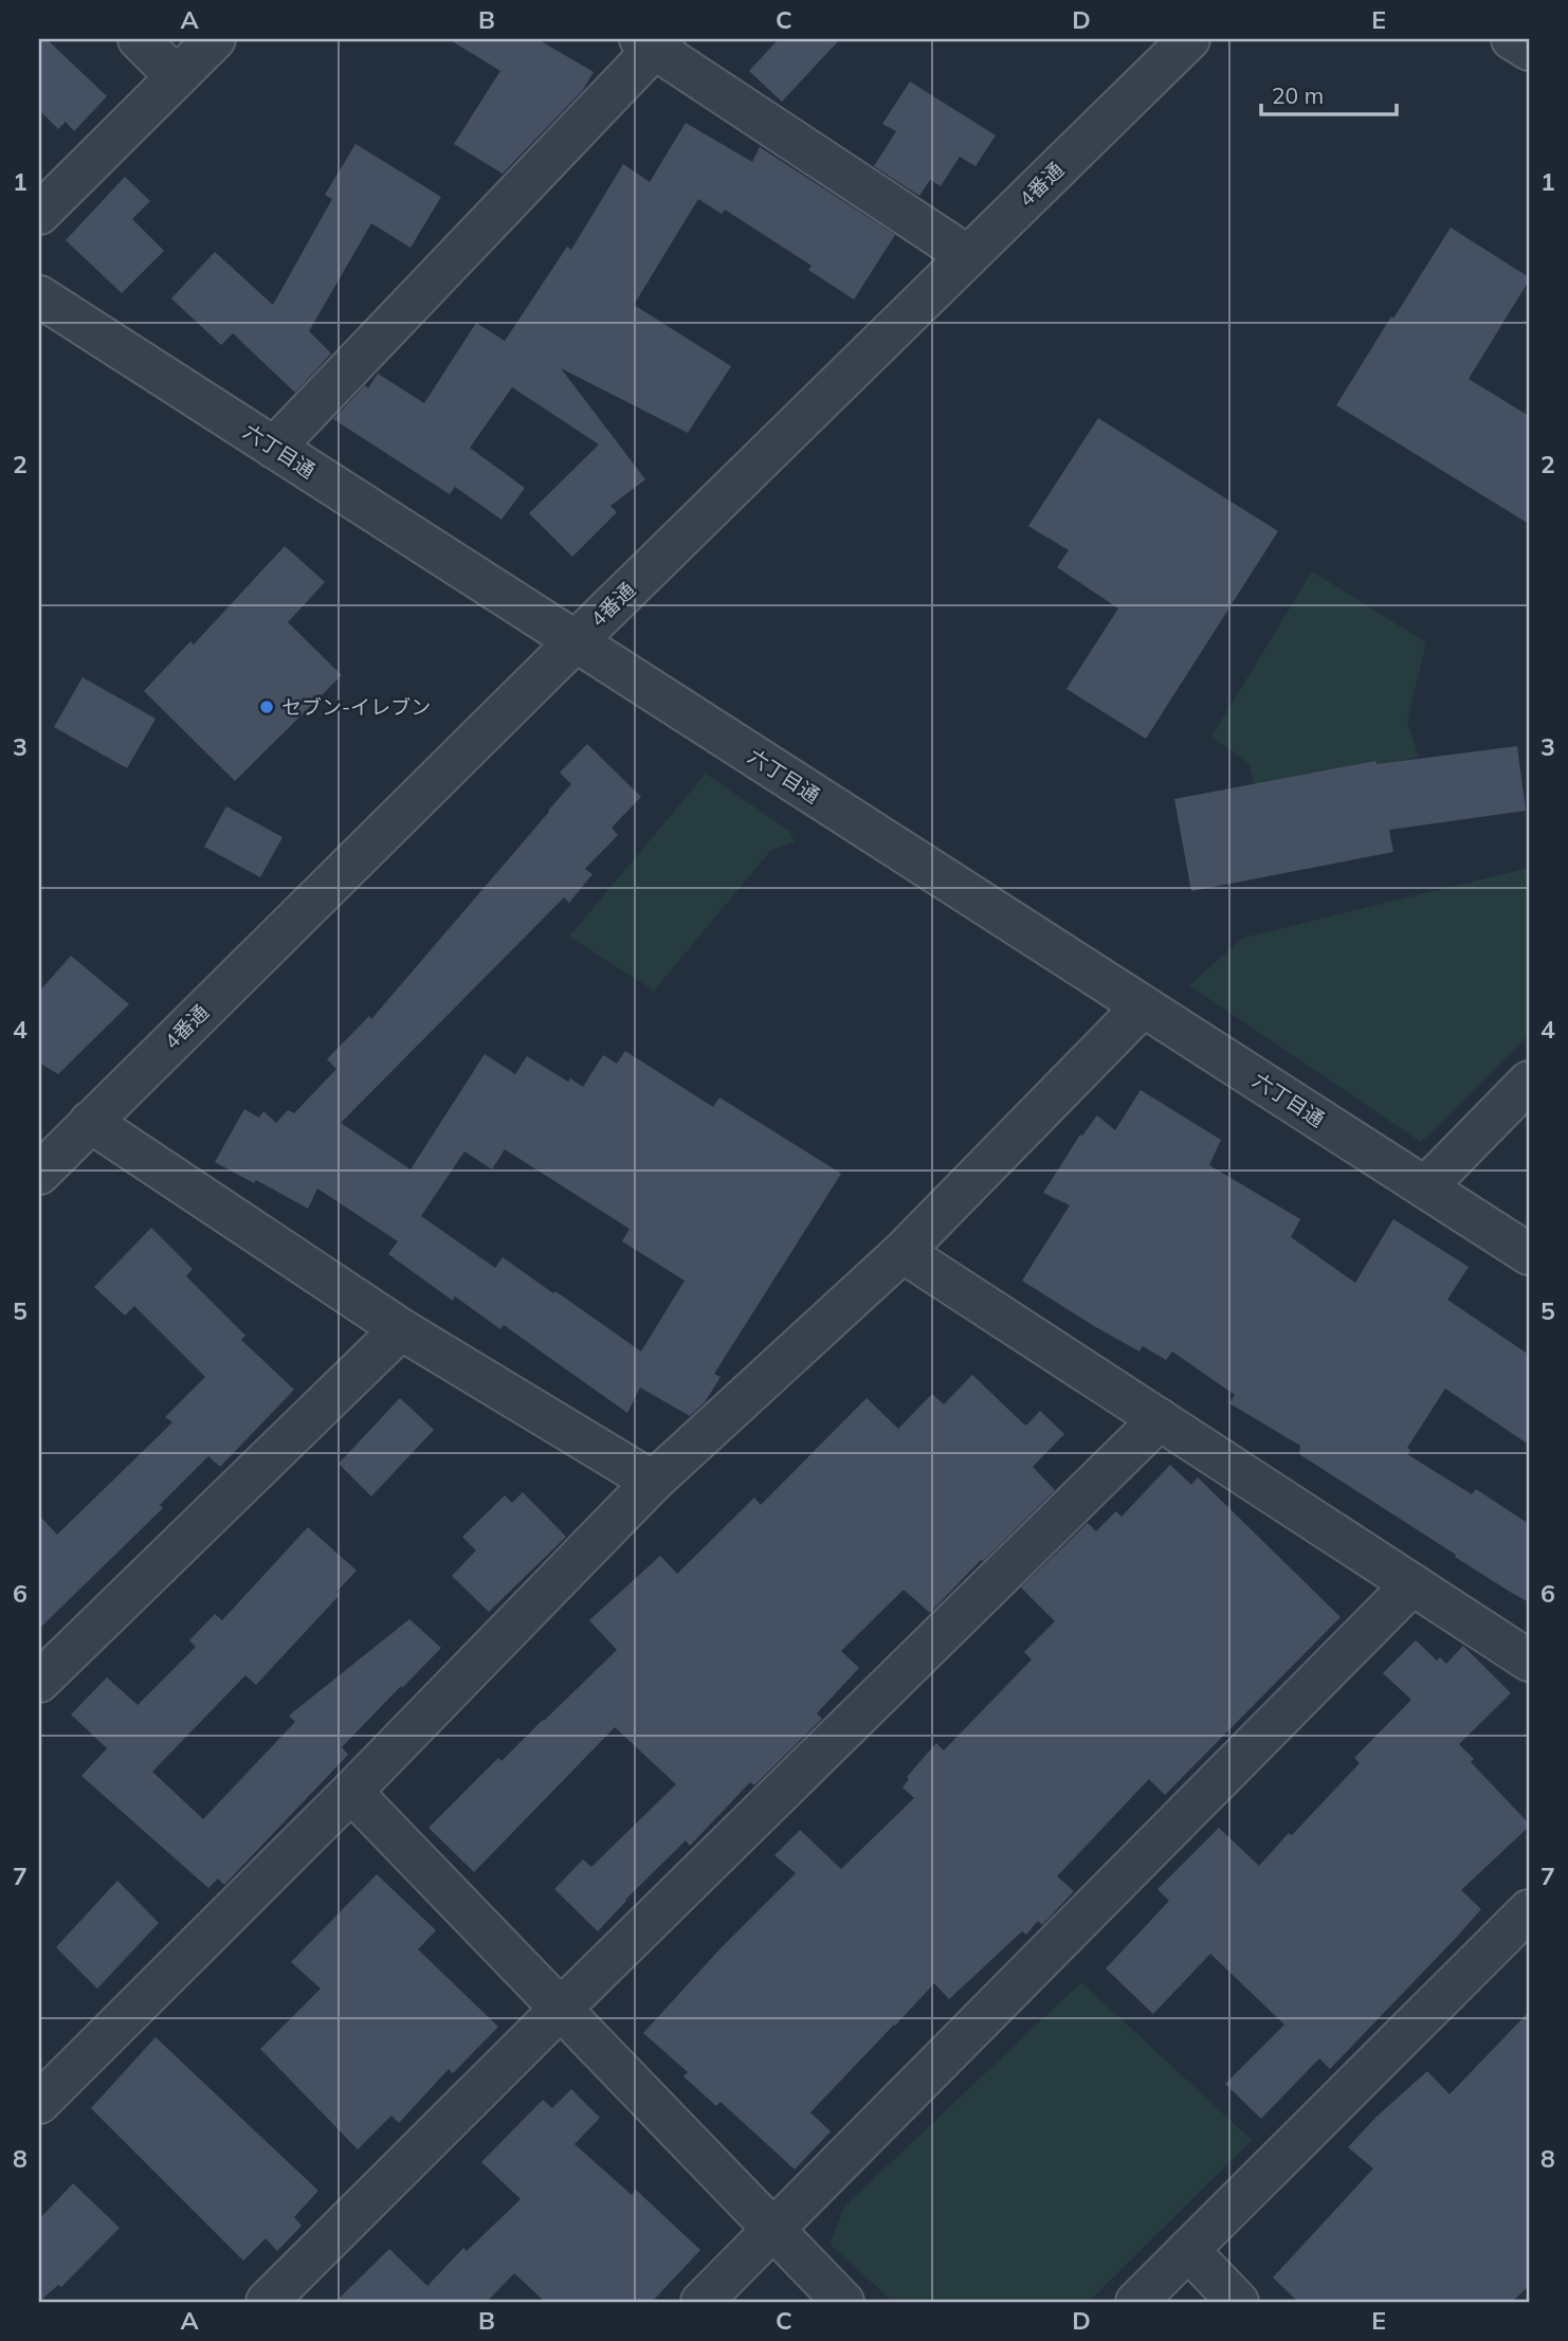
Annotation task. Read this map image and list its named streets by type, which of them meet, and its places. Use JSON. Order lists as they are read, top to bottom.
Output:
{
  "streets": {
    "street": ["4番通", "六丁目通"]
  },
  "crossings": [
    ["4番通", "六丁目通"]
  ],
  "places": ["セブン-イレブン"],
  "scale_bar": "20 m",
  "grid": {
    "columns": [
      "A",
      "B",
      "C",
      "D",
      "E"
    ],
    "rows": [
      "1",
      "2",
      "3",
      "4",
      "5",
      "6",
      "7",
      "8"
    ]
  }
}
